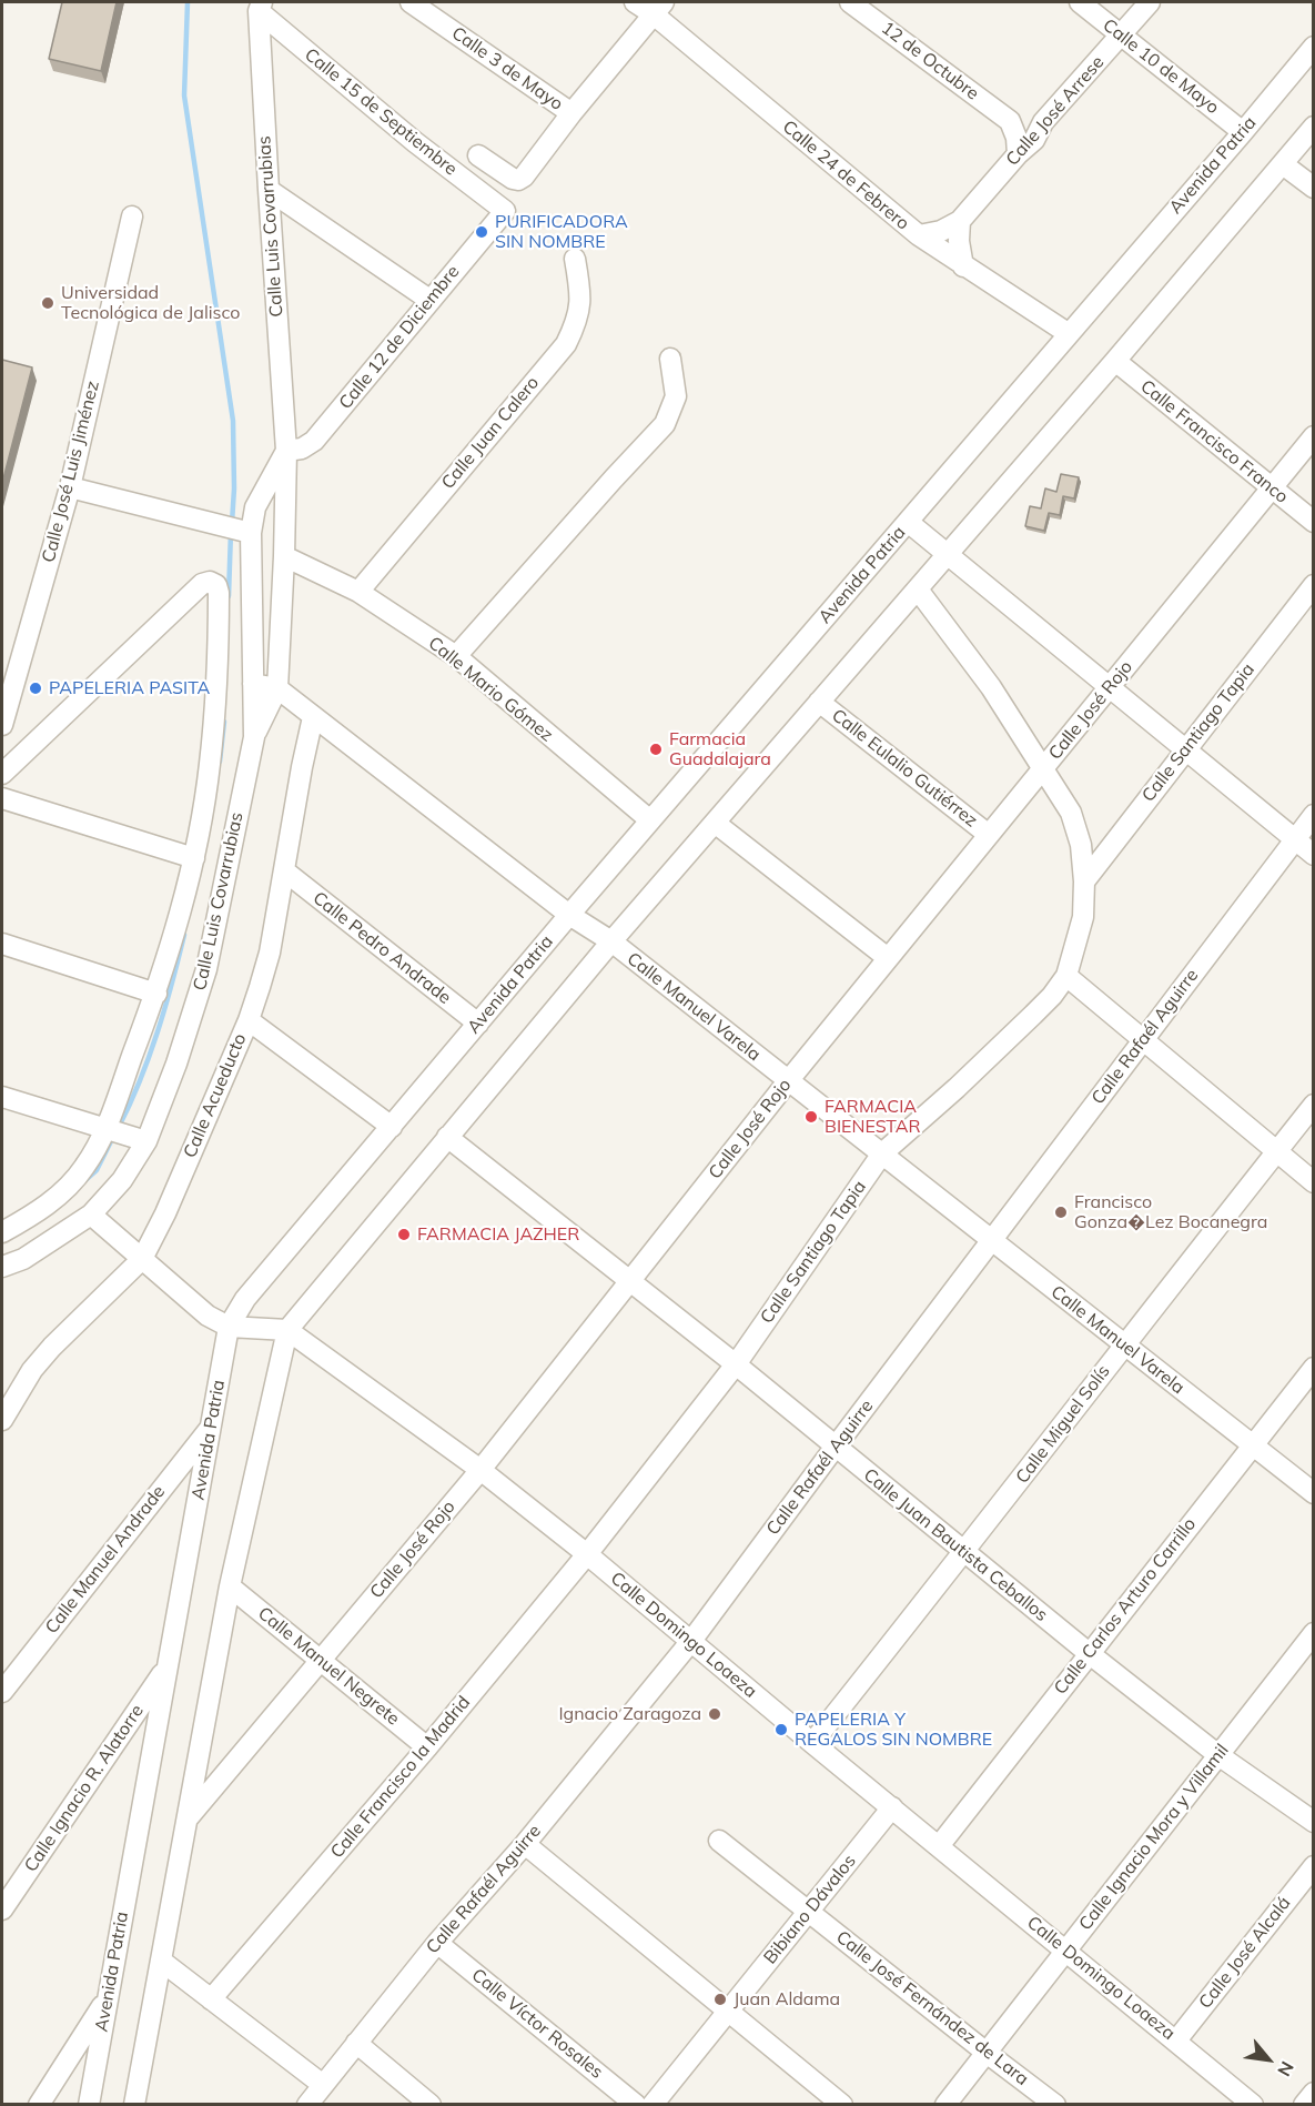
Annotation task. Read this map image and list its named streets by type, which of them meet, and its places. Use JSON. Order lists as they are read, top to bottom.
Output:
{
  "streets": {
    "street": [
      "12 de Octubre",
      "Calle 10 de Mayo",
      "Calle 3 de Mayo",
      "Calle José Arrese",
      "Calle 15 de Septiembre",
      "Avenida Patria",
      "Calle 24 de Febrero",
      "Calle Luis Covarrubias",
      "Calle 12 de Diciembre",
      "Calle Juan Calero",
      "Calle Francisco Franco",
      "Calle José Luis Jiménez",
      "Calle Mario Gómez",
      "Calle José Rojo",
      "Calle Santiago Tapia",
      "Calle Eulalio Gutiérrez",
      "Calle Pedro Andrade",
      "Calle Manuel Varela",
      "Calle Rafaél Aguirre",
      "Calle Acueducto",
      "Calle Miguel Solís",
      "Calle Juan Bautista Ceballos",
      "Calle Manuel Andrade",
      "Calle Carlos Arturo Carrillo",
      "Calle Domingo Loaeza",
      "Calle Manuel Negrete",
      "Calle Francisco la Madrid",
      "Calle Ignacio R. Alatorre",
      "Calle Ignacio Mora y Villamil",
      "Bibiano Dávalos",
      "Calle José Alcalá",
      "Calle José Fernández de Lara",
      "Calle Víctor Rosales"
    ]
  },
  "crossings": [
    ["Calle 10 de Mayo", "Calle José Arrese"],
    ["Calle 10 de Mayo", "Avenida Patria"],
    ["Calle José Arrese", "Calle 24 de Febrero"],
    ["Calle 15 de Septiembre", "Calle Luis Covarrubias"],
    ["Calle 15 de Septiembre", "Calle 12 de Diciembre"],
    ["Avenida Patria", "Calle 24 de Febrero"],
    ["Avenida Patria", "Calle Mario Gómez"],
    ["Avenida Patria", "Calle Pedro Andrade"],
    ["Avenida Patria", "Calle Manuel Varela"],
    ["Avenida Patria", "Calle Manuel Andrade"],
    ["Avenida Patria", "Calle Ignacio R. Alatorre"],
    ["Calle Luis Covarrubias", "Calle 12 de Diciembre"],
    ["Calle Luis Covarrubias", "Calle Mario Gómez"],
    ["Calle Luis Covarrubias", "Calle Manuel Varela"],
    ["Calle Juan Calero", "Calle Mario Gómez"],
    ["Calle Francisco Franco", "Calle José Rojo"],
    ["Calle José Rojo", "Calle Eulalio Gutiérrez"],
    ["Calle José Rojo", "Calle Manuel Varela"],
    ["Calle José Rojo", "Calle Juan Bautista Ceballos"],
    ["Calle José Rojo", "Calle Domingo Loaeza"],
    ["Calle José Rojo", "Calle Manuel Negrete"],
    ["Calle Santiago Tapia", "Calle Manuel Varela"],
    ["Calle Santiago Tapia", "Calle Juan Bautista Ceballos"],
    ["Calle Santiago Tapia", "Calle Domingo Loaeza"],
    ["Calle Santiago Tapia", "Calle Francisco la Madrid"],
    ["Calle Pedro Andrade", "Calle Acueducto"],
    ["Calle Manuel Varela", "Calle Rafaél Aguirre"],
    ["Calle Manuel Varela", "Calle Acueducto"],
    ["Calle Manuel Varela", "Calle Miguel Solís"],
    ["Calle Manuel Varela", "Calle Carlos Arturo Carrillo"],
    ["Calle Rafaél Aguirre", "Calle Juan Bautista Ceballos"],
    ["Calle Rafaél Aguirre", "Calle Domingo Loaeza"],
    ["Calle Rafaél Aguirre", "Calle Víctor Rosales"],
    ["Calle Miguel Solís", "Calle Juan Bautista Ceballos"],
    ["Calle Miguel Solís", "Calle Domingo Loaeza"],
    ["Calle Juan Bautista Ceballos", "Calle Carlos Arturo Carrillo"],
    ["Calle Juan Bautista Ceballos", "Calle Ignacio Mora y Villamil"],
    ["Calle Carlos Arturo Carrillo", "Calle Domingo Loaeza"],
    ["Calle Domingo Loaeza", "Calle Francisco la Madrid"],
    ["Calle Domingo Loaeza", "Calle Ignacio Mora y Villamil"],
    ["Calle Domingo Loaeza", "Bibiano Dávalos"],
    ["Calle Domingo Loaeza", "Calle José Alcalá"],
    ["Calle Manuel Negrete", "Calle Francisco la Madrid"],
    ["Calle Ignacio Mora y Villamil", "Calle José Fernández de Lara"],
    ["Bibiano Dávalos", "Calle José Fernández de Lara"]
  ],
  "places": [
    "PURIFICADORA SIN NOMBRE",
    "Universidad Tecnológica de Jalisco",
    "PAPELERIA PASITA",
    "Farmacia Guadalajara",
    "FARMACIA BIENESTAR",
    "Francisco Gonza�Lez Bocanegra",
    "FARMACIA JAZHER",
    "Ignacio Zaragoza",
    "PAPELERIA Y REGALOS SIN NOMBRE",
    "Juan Aldama"
  ],
  "north": "bottom right"
}
